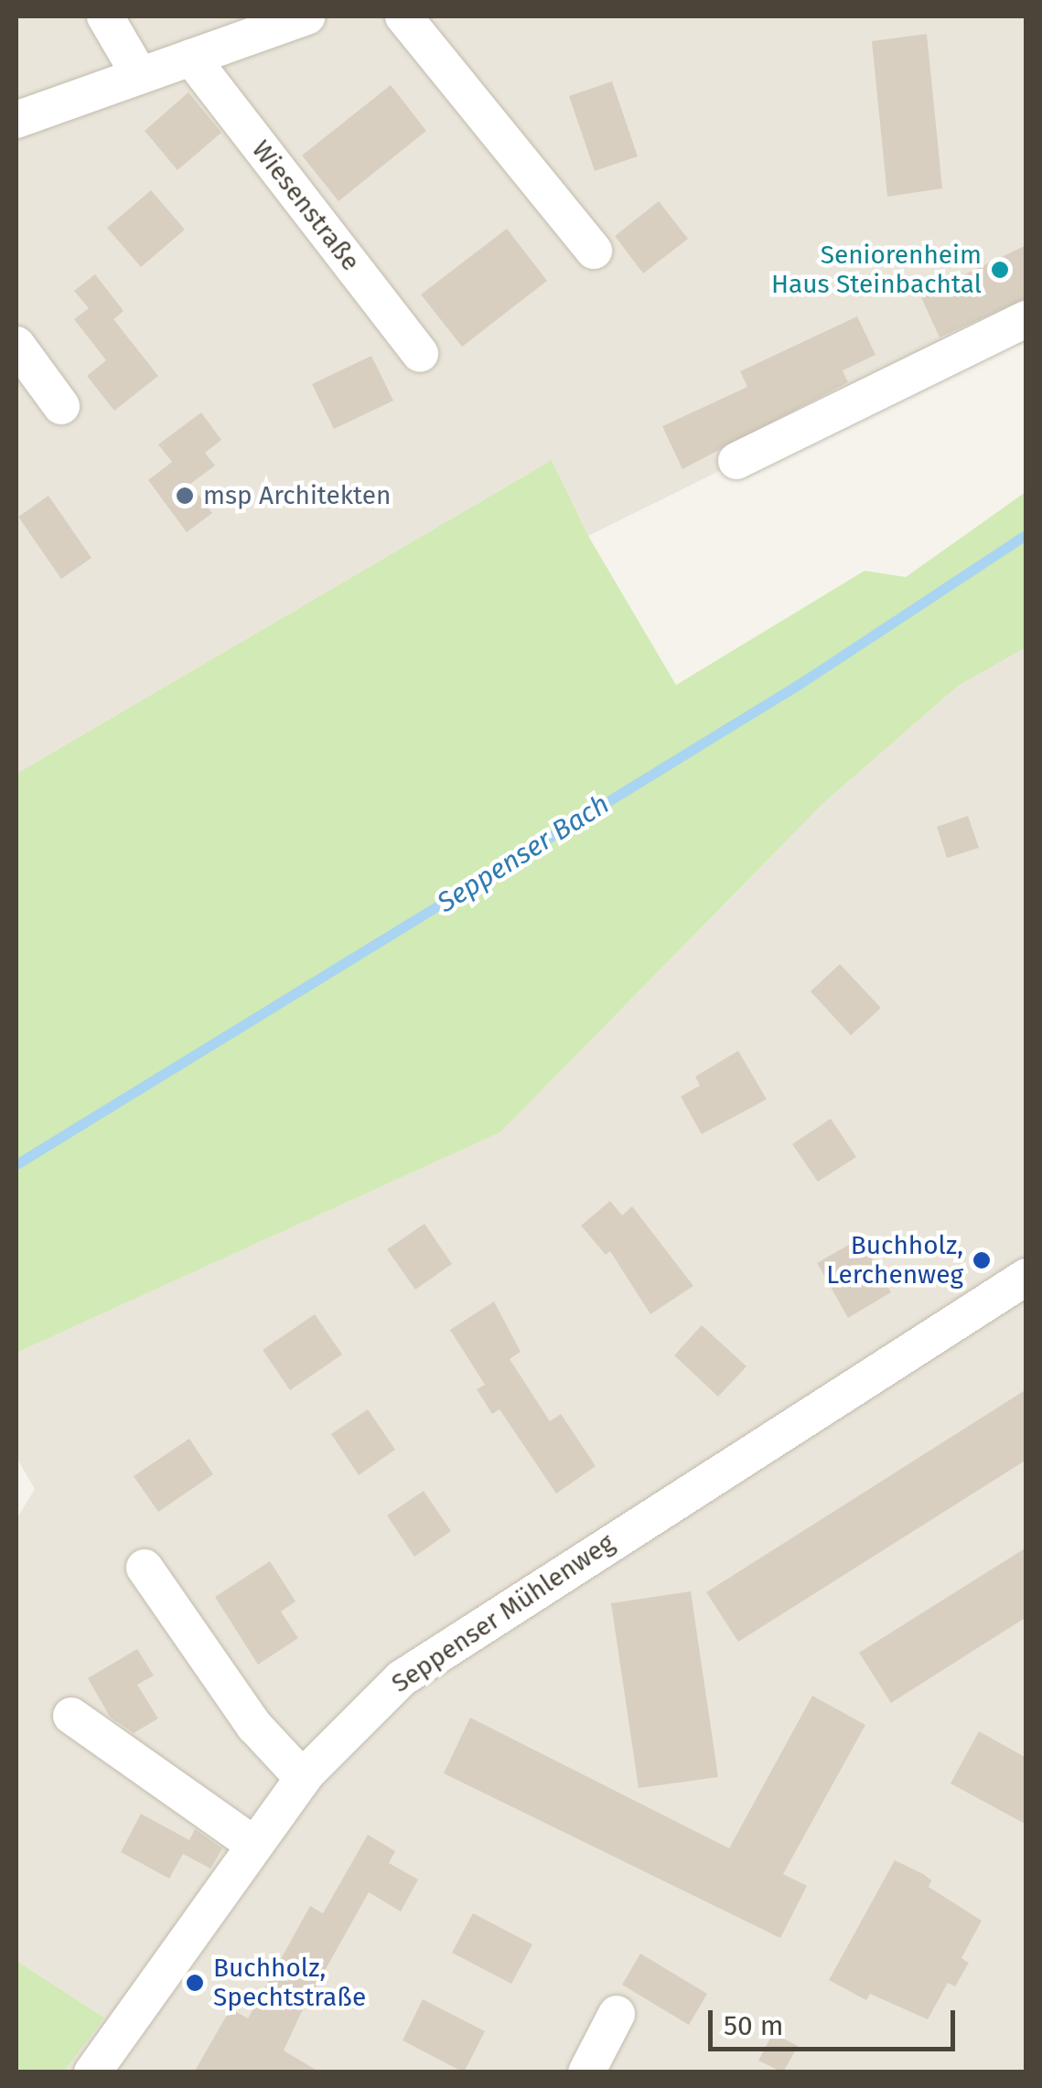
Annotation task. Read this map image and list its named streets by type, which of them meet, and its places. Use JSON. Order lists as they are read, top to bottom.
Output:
{
  "streets": {
    "street": ["Wiesenstraße", "Seppenser Mühlenweg"]
  },
  "water": ["Seppenser Bach"],
  "places": [
    "Seniorenheim Haus Steinbachtal",
    "msp Architekten",
    "Buchholz, Lerchenweg",
    "Buchholz, Spechtstraße"
  ],
  "scale_bar": "50 m"
}
